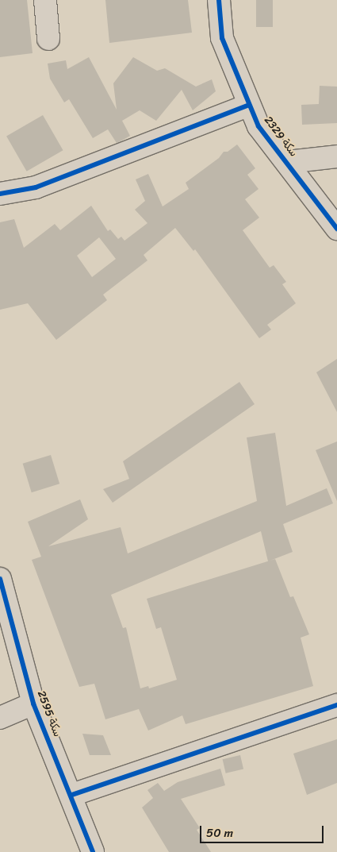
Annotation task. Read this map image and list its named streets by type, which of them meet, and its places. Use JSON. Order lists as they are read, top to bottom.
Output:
{
  "streets": {
    "street": ["سكة 2329", "سكة 2595"]
  },
  "scale_bar": "50 m"
}
